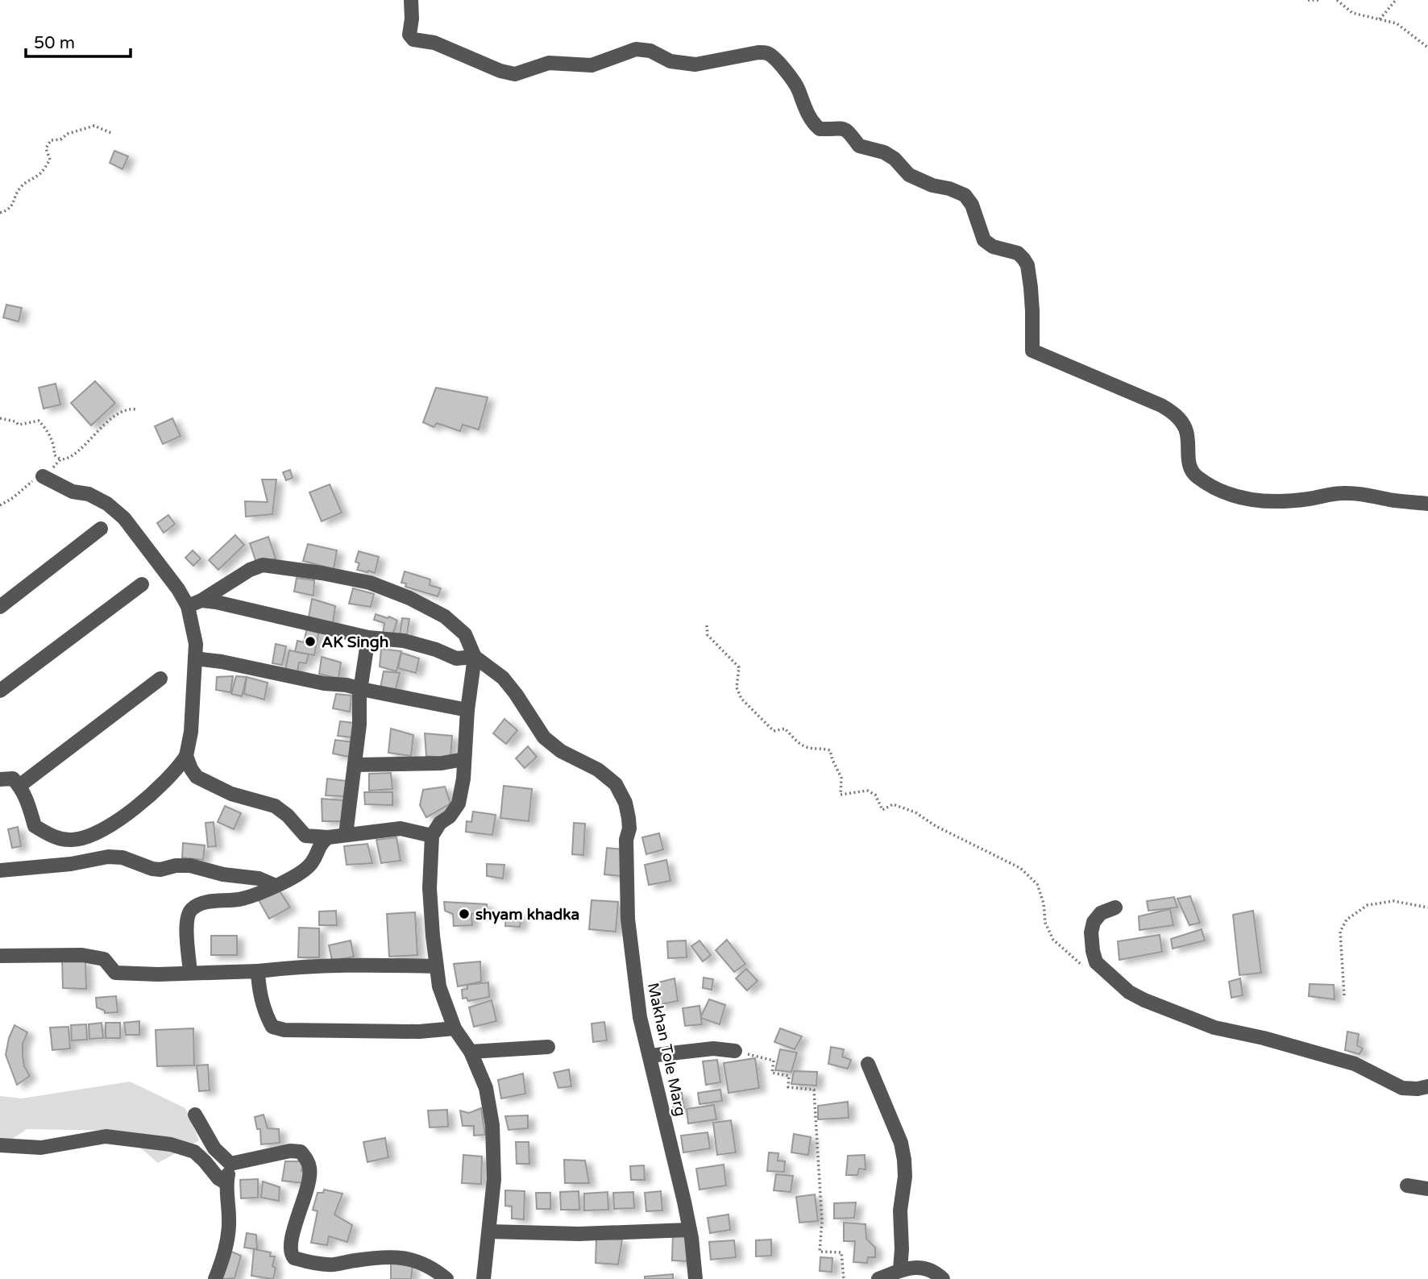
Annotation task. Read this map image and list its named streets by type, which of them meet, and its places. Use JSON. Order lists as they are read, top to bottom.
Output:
{
  "streets": {
    "street": ["Makhan Tole Marg"]
  },
  "places": ["AK Singh", "shyam khadka"],
  "scale_bar": "50 m"
}
